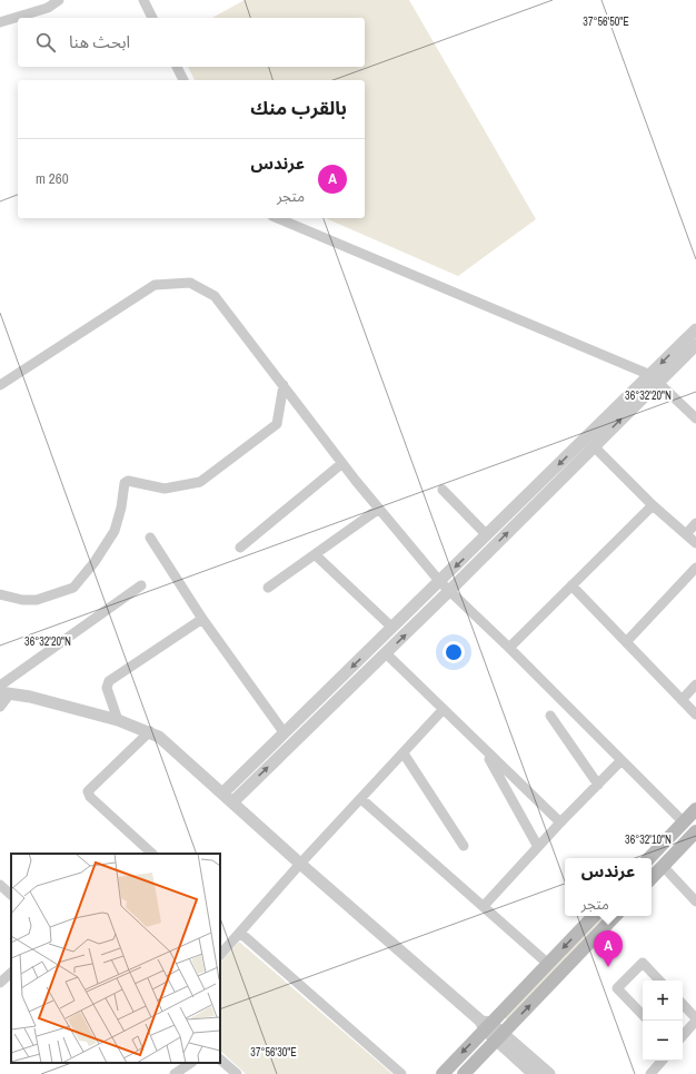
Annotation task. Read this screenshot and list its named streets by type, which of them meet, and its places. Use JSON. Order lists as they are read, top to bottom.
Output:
{
  "page": {
    "search": "ابحث هنا",
    "heading": "بالقرب منك",
    "list": [
      {
        "mark": "A",
        "name": "عرندس",
        "note": "متجر",
        "value": "260 m"
      }
    ],
    "popup": ["عرندس", "متجر"],
    "pins": "A",
    "map_buttons": ["+", "−"]
  },
  "coordinates": [
    "37°56'50\"E",
    "36°32'20\"N",
    "36°32'10\"N",
    "37°56'30\"E"
  ]
}
